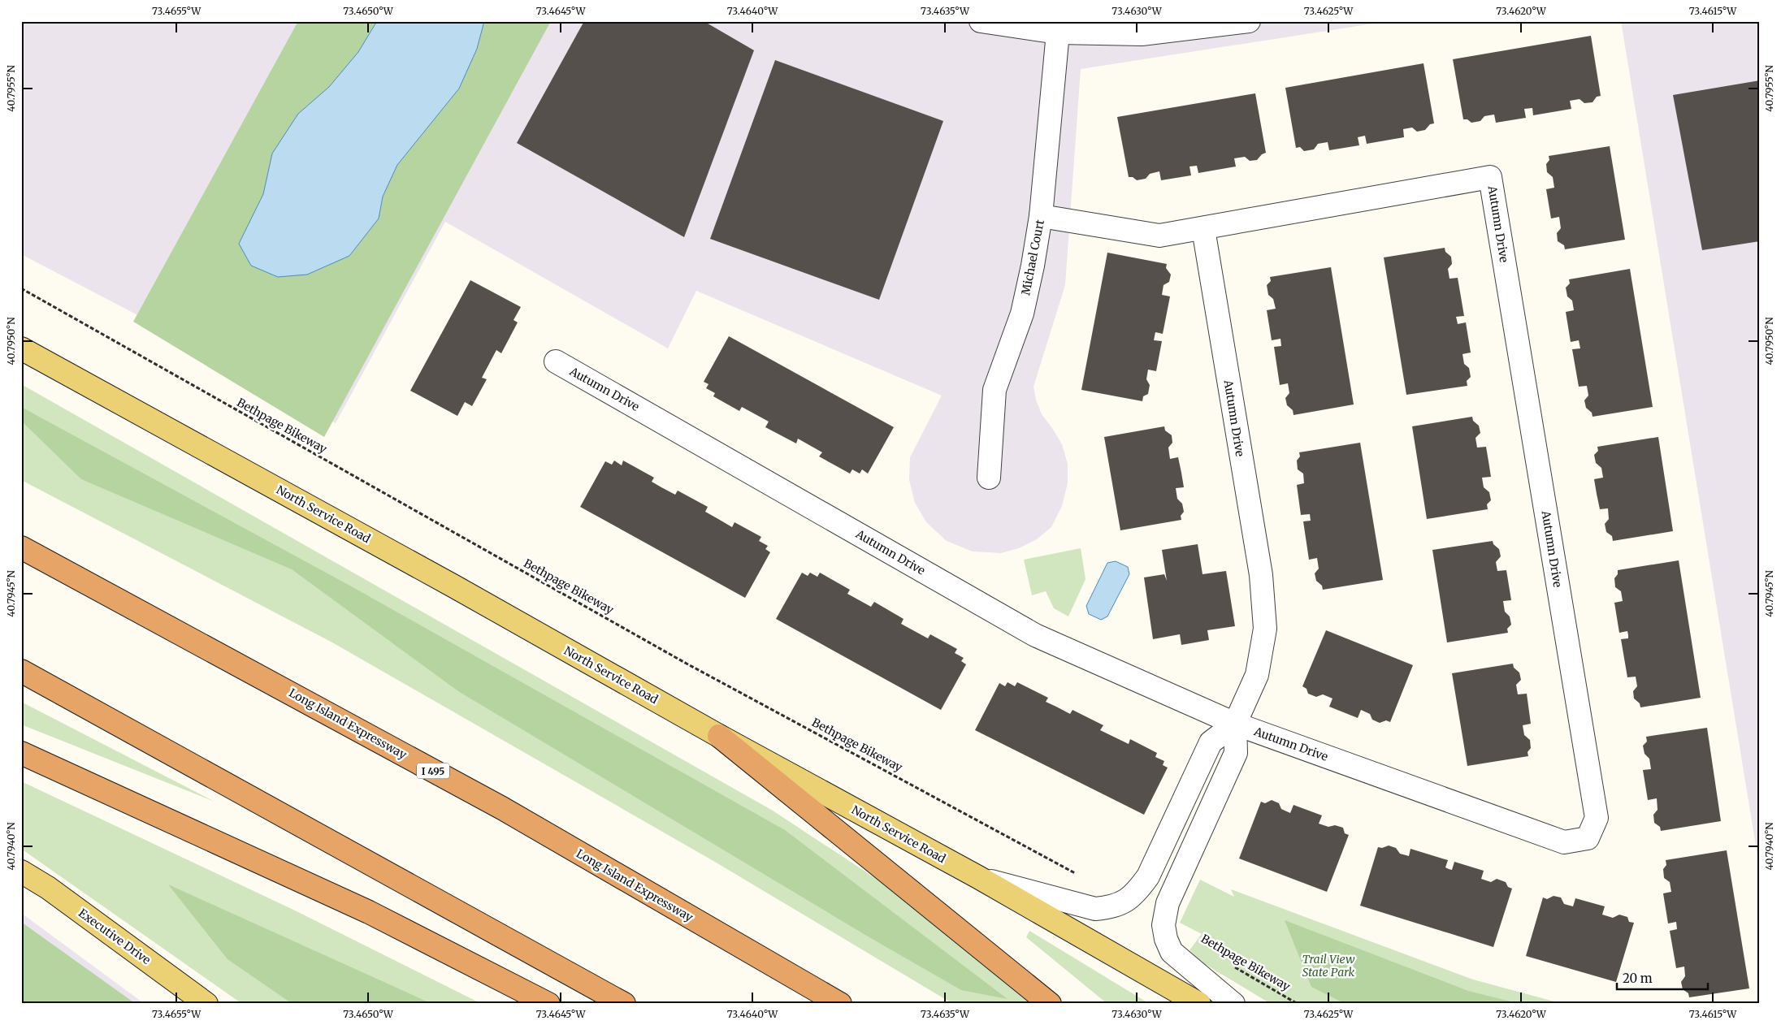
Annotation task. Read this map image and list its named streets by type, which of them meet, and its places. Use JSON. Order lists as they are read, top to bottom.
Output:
{
  "streets": {
    "highway": ["Long Island Expressway", "I 495"],
    "main road": ["North Service Road", "Executive Drive"],
    "street": ["Autumn Drive", "Michael Court"],
    "path": ["Bethpage Bikeway"]
  },
  "crossings": [
    ["Autumn Drive", "Michael Court"],
    ["Autumn Drive", "North Service Road"]
  ],
  "parks": ["Trail View State Park"],
  "scale_bar": "20 m",
  "coordinates": [
    "73.4655°W",
    "73.4650°W",
    "73.4645°W",
    "73.4640°W",
    "73.4635°W",
    "73.4630°W",
    "73.4625°W",
    "73.4620°W",
    "73.4615°W",
    "40.7955°N",
    "40.7950°N",
    "40.7945°N",
    "40.7940°N"
  ]
}
